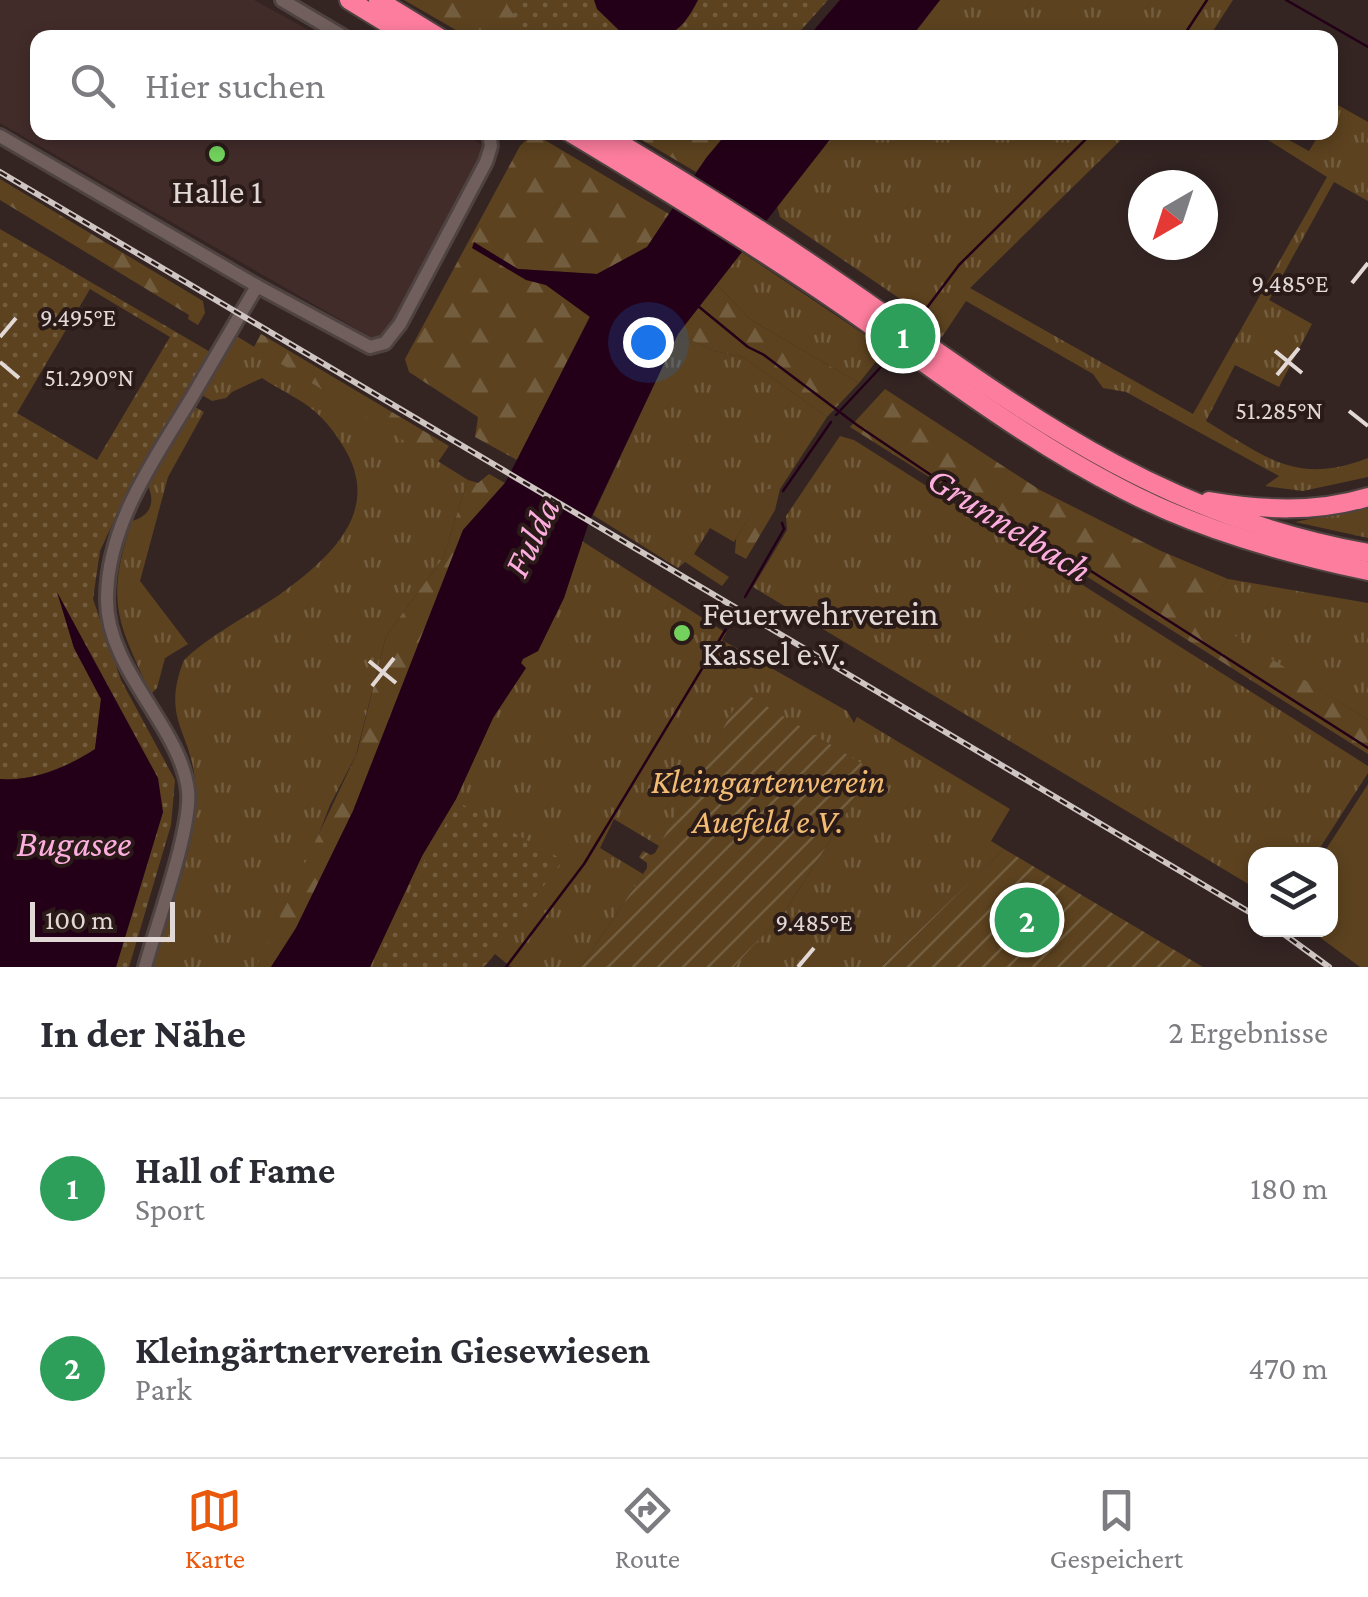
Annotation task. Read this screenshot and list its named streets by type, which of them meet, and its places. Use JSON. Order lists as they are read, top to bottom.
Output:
{
  "water": ["Grunnelbach", "Fulda", "Bugasee"],
  "parks": ["Kleingartenverein Auefeld e.V."],
  "places": ["Halle 1", "Feuerwehrverein Kassel e.V."],
  "scale_bar": "100 m",
  "north": "bottom left",
  "page": {
    "search": "Hier suchen",
    "pins": ["1", "2"],
    "scale": "100 m",
    "heading": ["In der Nähe", "2 Ergebnisse"],
    "list": [
      {
        "mark": "1",
        "name": "Hall of Fame",
        "note": "Sport",
        "value": "180 m"
      },
      {
        "mark": "2",
        "name": "Kleingärtnerverein Giesewiesen",
        "note": "Park",
        "value": "470 m"
      }
    ],
    "nav": ["Karte", "Route", "Gespeichert"]
  },
  "coordinates": [
    "9.485°E",
    "9.495°E",
    "51.290°N",
    "51.285°N"
  ]
}
